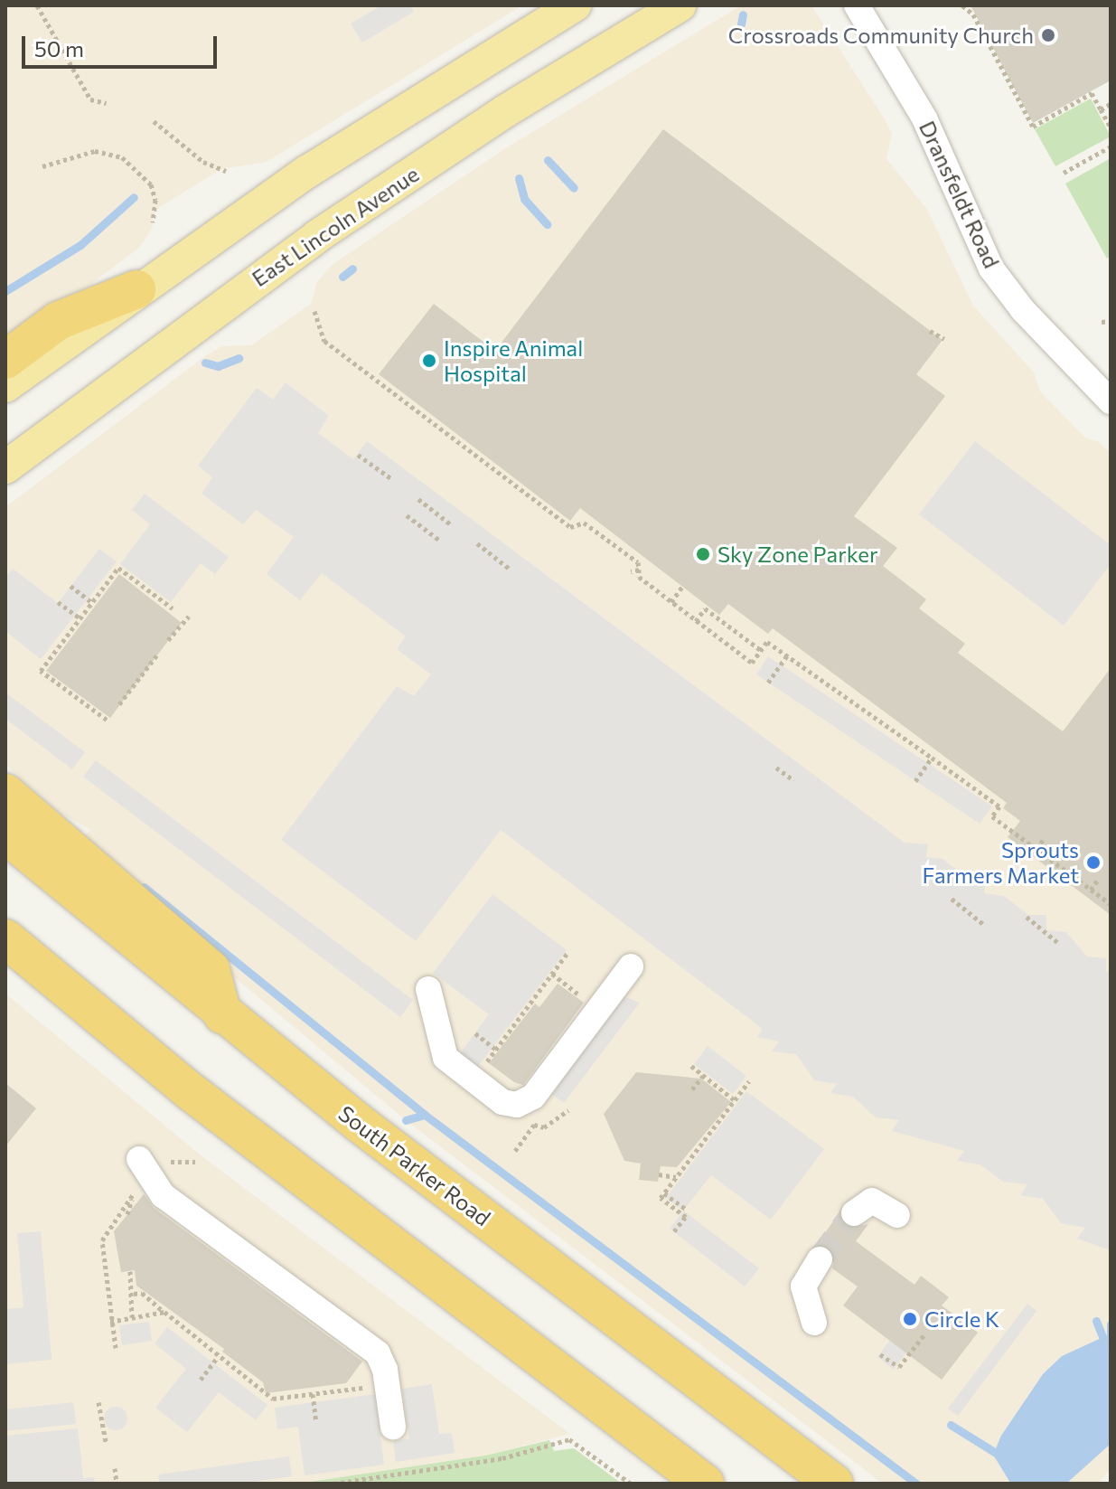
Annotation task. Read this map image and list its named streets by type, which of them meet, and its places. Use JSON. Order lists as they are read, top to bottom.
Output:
{
  "streets": {
    "highway": ["South Parker Road"],
    "main road": ["East Lincoln Avenue"],
    "street": ["Dransfeldt Road"]
  },
  "places": [
    "Crossroads Community Church",
    "Inspire Animal Hospital",
    "Sky Zone Parker",
    "Sprouts Farmers Market",
    "Circle K"
  ],
  "scale_bar": "50 m"
}
